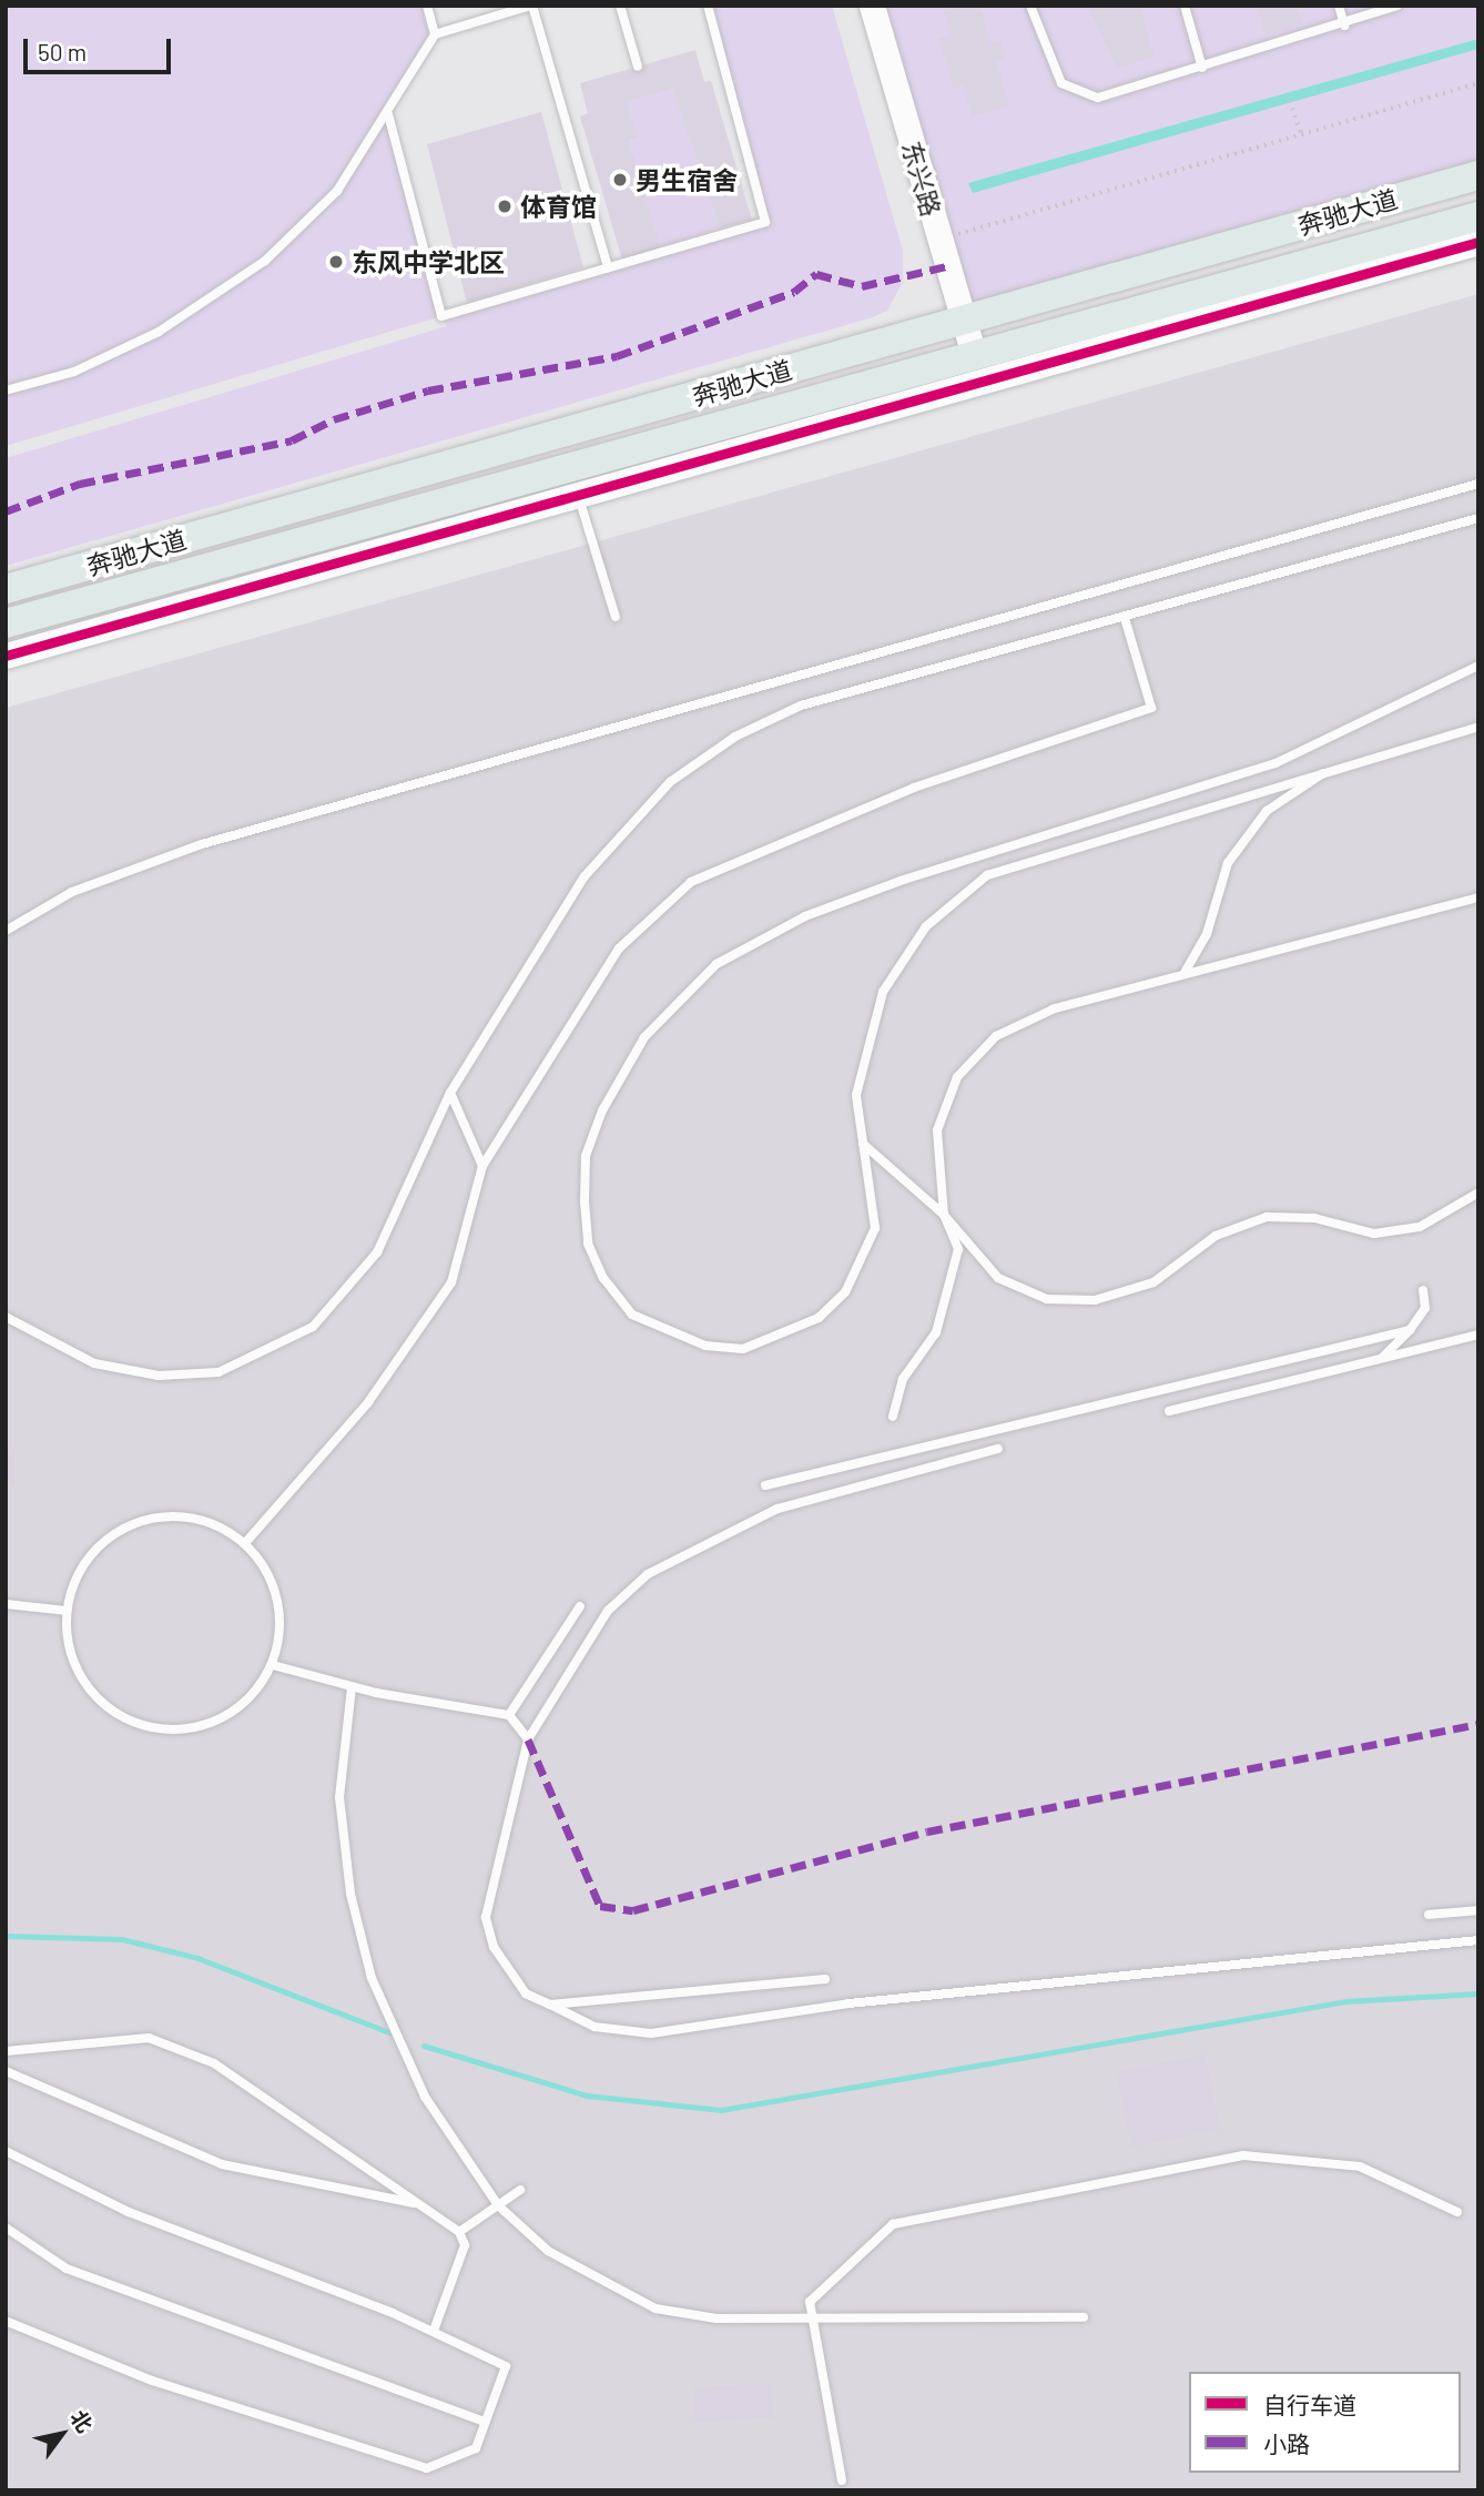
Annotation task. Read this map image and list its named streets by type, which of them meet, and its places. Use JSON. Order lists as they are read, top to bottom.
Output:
{
  "streets": {
    "main road": ["奔驰大道"],
    "street": ["东兴路"]
  },
  "crossings": [
    ["东兴路", "奔驰大道"]
  ],
  "places": ["男生宿舍", "体育馆", "东风中学北区"],
  "legend": ["自行车道", "小路"],
  "scale_bar": "50 m",
  "north": "top right"
}
